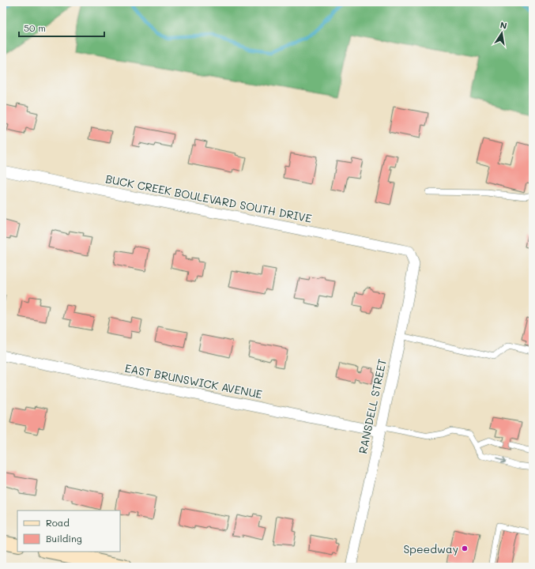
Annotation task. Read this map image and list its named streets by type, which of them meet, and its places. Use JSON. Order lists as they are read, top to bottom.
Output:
{
  "streets": {
    "street": ["BUCK CREEK BOULEVARD SOUTH DRIVE", "EAST BRUNSWICK AVENUE", "RANSDELL STREET"]
  },
  "crossings": [
    ["BUCK CREEK BOULEVARD SOUTH DRIVE", "RANSDELL STREET"],
    ["EAST BRUNSWICK AVENUE", "RANSDELL STREET"]
  ],
  "places": ["Speedway"],
  "legend": ["Road", "Building"],
  "scale_bar": "50 m",
  "north": "top"
}
